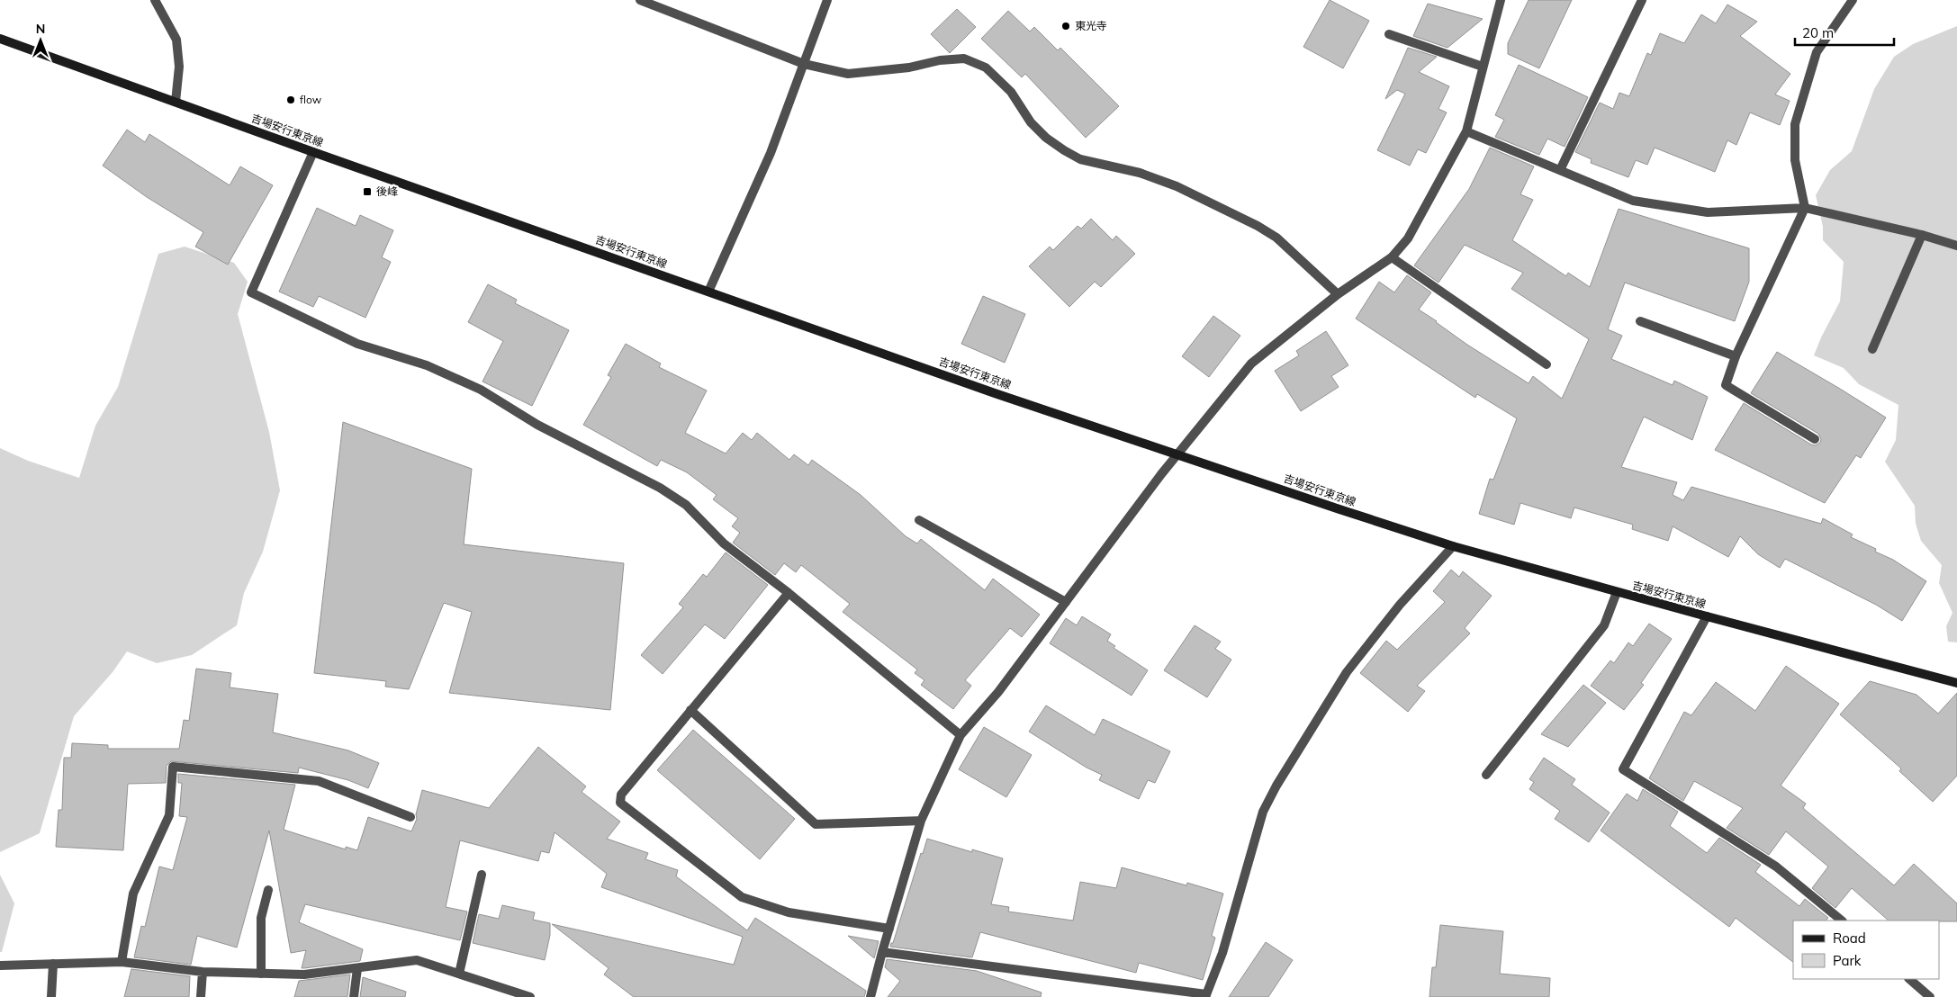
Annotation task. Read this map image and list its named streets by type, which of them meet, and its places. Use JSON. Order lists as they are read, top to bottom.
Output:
{
  "streets": {
    "main road": ["吉場安行東京線"]
  },
  "places": {
    "other": ["東光寺", "flow"],
    "transit": ["後峰"]
  },
  "legend": ["Road", "Park"],
  "scale_bar": "20 m",
  "north": "top"
}
